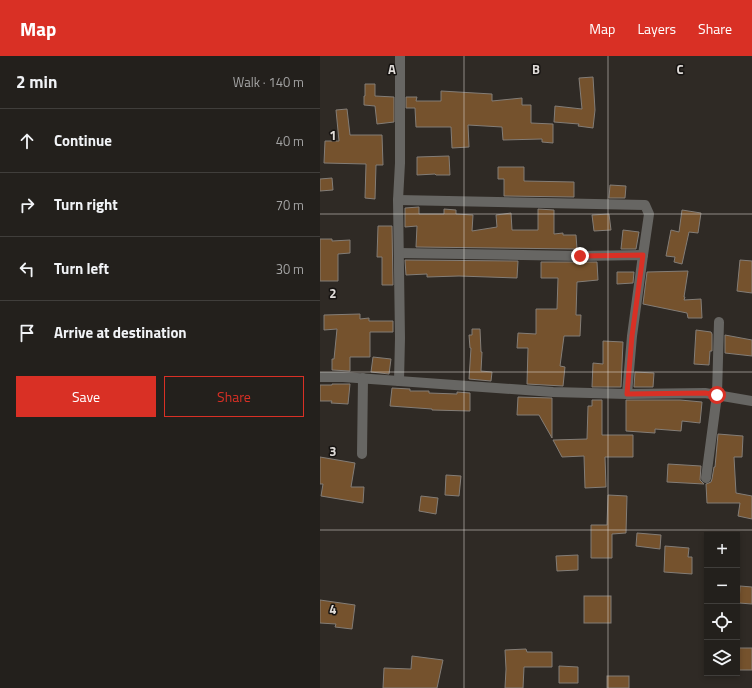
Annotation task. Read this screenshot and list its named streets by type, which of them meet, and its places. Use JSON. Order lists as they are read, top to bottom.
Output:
{
  "page": {
    "header": "Map",
    "nav": ["Map", "Layers", "Share"],
    "heading": ["2 min", "Walk · 140 m"],
    "list": [
      ["Continue", "40 m"],
      ["Turn right", "70 m"],
      ["Turn left", "30 m"],
      "Arrive at destination"
    ],
    "buttons": ["Save", "Share"],
    "map_buttons": ["+", "−"]
  },
  "grid": {
    "columns": ["A", "B", "C"],
    "rows": [
      "1",
      "2",
      "3",
      "4"
    ]
  }
}
